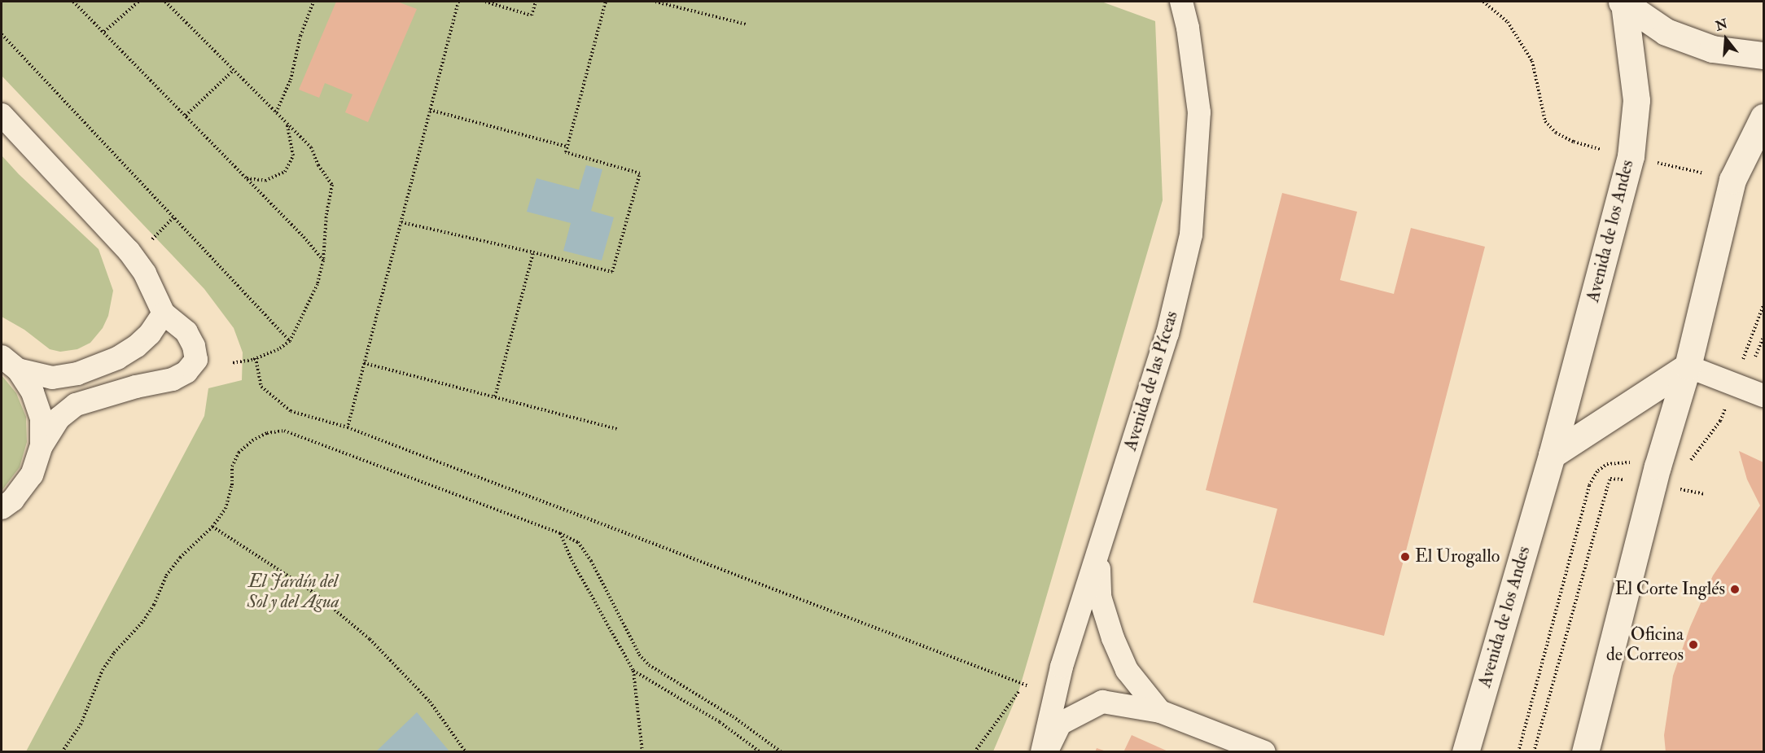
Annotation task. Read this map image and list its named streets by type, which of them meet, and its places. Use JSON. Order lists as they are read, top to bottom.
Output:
{
  "streets": {
    "main road": ["Avenida de los Andes"],
    "street": ["Avenida de las Píceas"]
  },
  "parks": ["El Jardín del Sol y del Agua"],
  "places": ["El Urogallo", "El Corte Inglés", "Oficina de Correos"],
  "north": "top"
}
